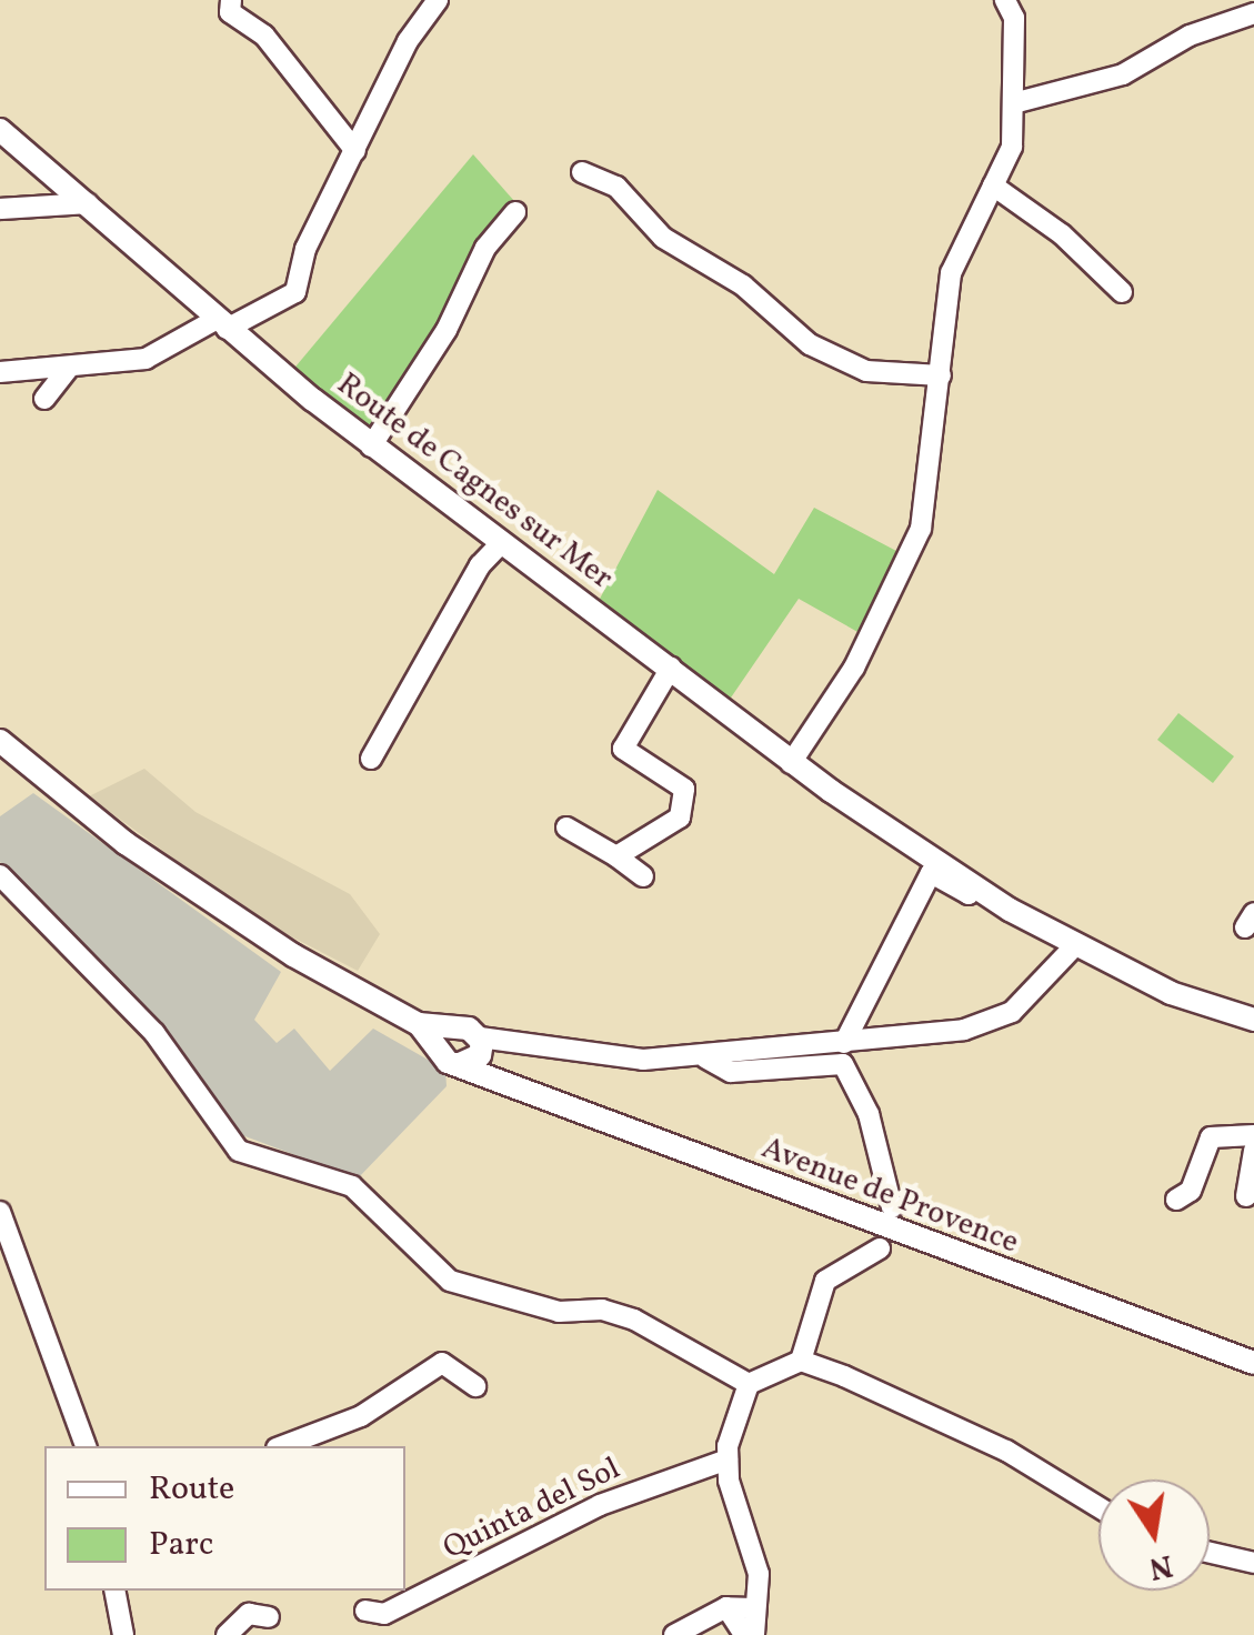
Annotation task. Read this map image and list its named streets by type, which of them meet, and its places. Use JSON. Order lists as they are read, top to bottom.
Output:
{
  "streets": {
    "main road": ["Route de Cagnes sur Mer", "Avenue de Provence"],
    "street": ["Quinta del Sol"]
  },
  "legend": ["Route", "Parc"],
  "north": "bottom"
}
